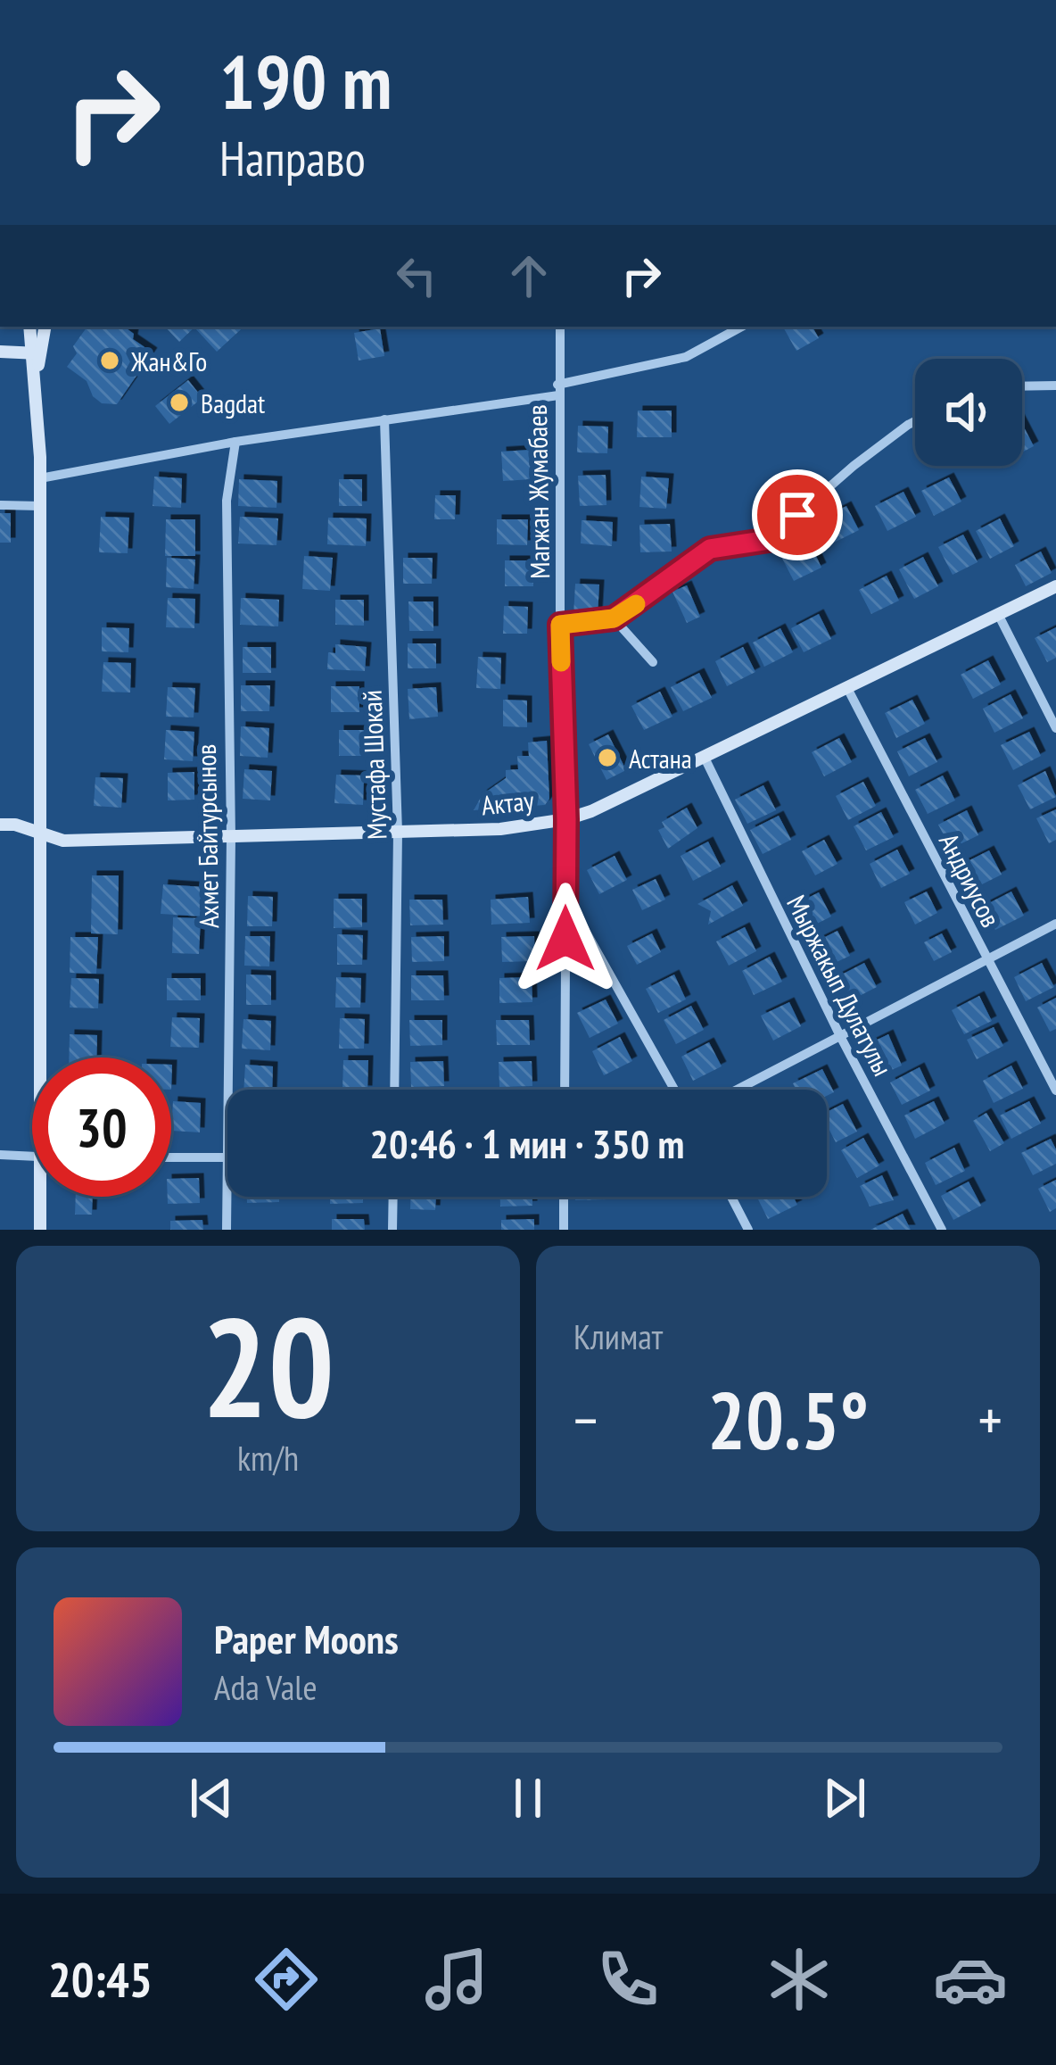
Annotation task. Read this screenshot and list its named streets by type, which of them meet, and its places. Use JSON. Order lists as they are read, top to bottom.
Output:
{
  "streets": {
    "street": [
      "Магжан Жумабаев",
      "Мустафа Шокай",
      "Актау",
      "Ахмет Байтурсынов",
      "Андриусов",
      "Мыржакып Дулатулы"
    ]
  },
  "crossings": [
    ["Магжан Жумабаев", "Актау"],
    ["Мустафа Шокай", "Актау"],
    ["Актау", "Ахмет Байтурсынов"],
    ["Актау", "Андриусов"],
    ["Актау", "Мыржакып Дулатулы"]
  ],
  "places": ["Жан&Го", "Bagdat", "Астана"],
  "page": {
    "turn": ["190 m", "Направо"],
    "limit": "30",
    "trip": "20:46 · 1 мин · 350 m",
    "tile": [
      ["20", "km/h"],
      "Климат"
    ],
    "heat": ["−", "20.5°", "+"],
    "song": ["Paper Moons", "Ada Vale"],
    "tabs": "20:45"
  }
}
